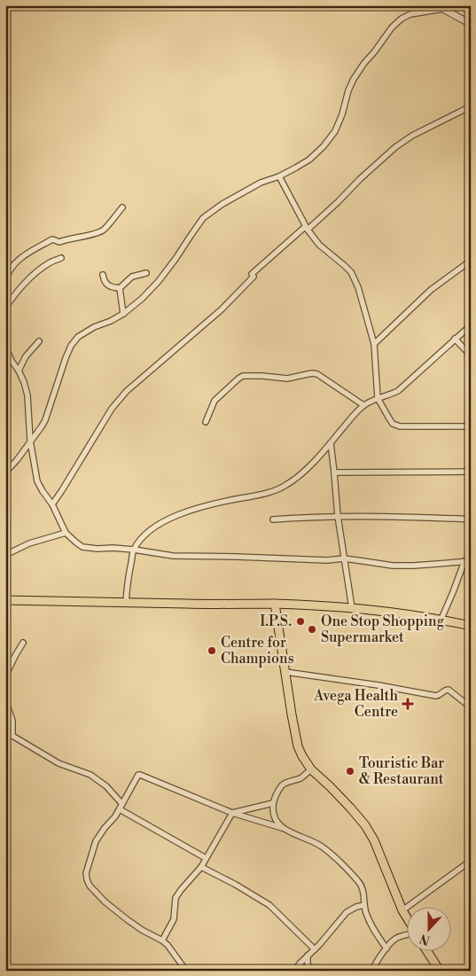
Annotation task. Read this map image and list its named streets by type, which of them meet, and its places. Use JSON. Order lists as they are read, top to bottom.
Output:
{
  "places": {
    "other": [
      "I.P.S.",
      "One Stop Shopping Supermarket",
      "Centre for Champions",
      "Touristic Bar & Restaurant"
    ],
    "health": ["Avega Health Centre"]
  },
  "north": "bottom"
}
